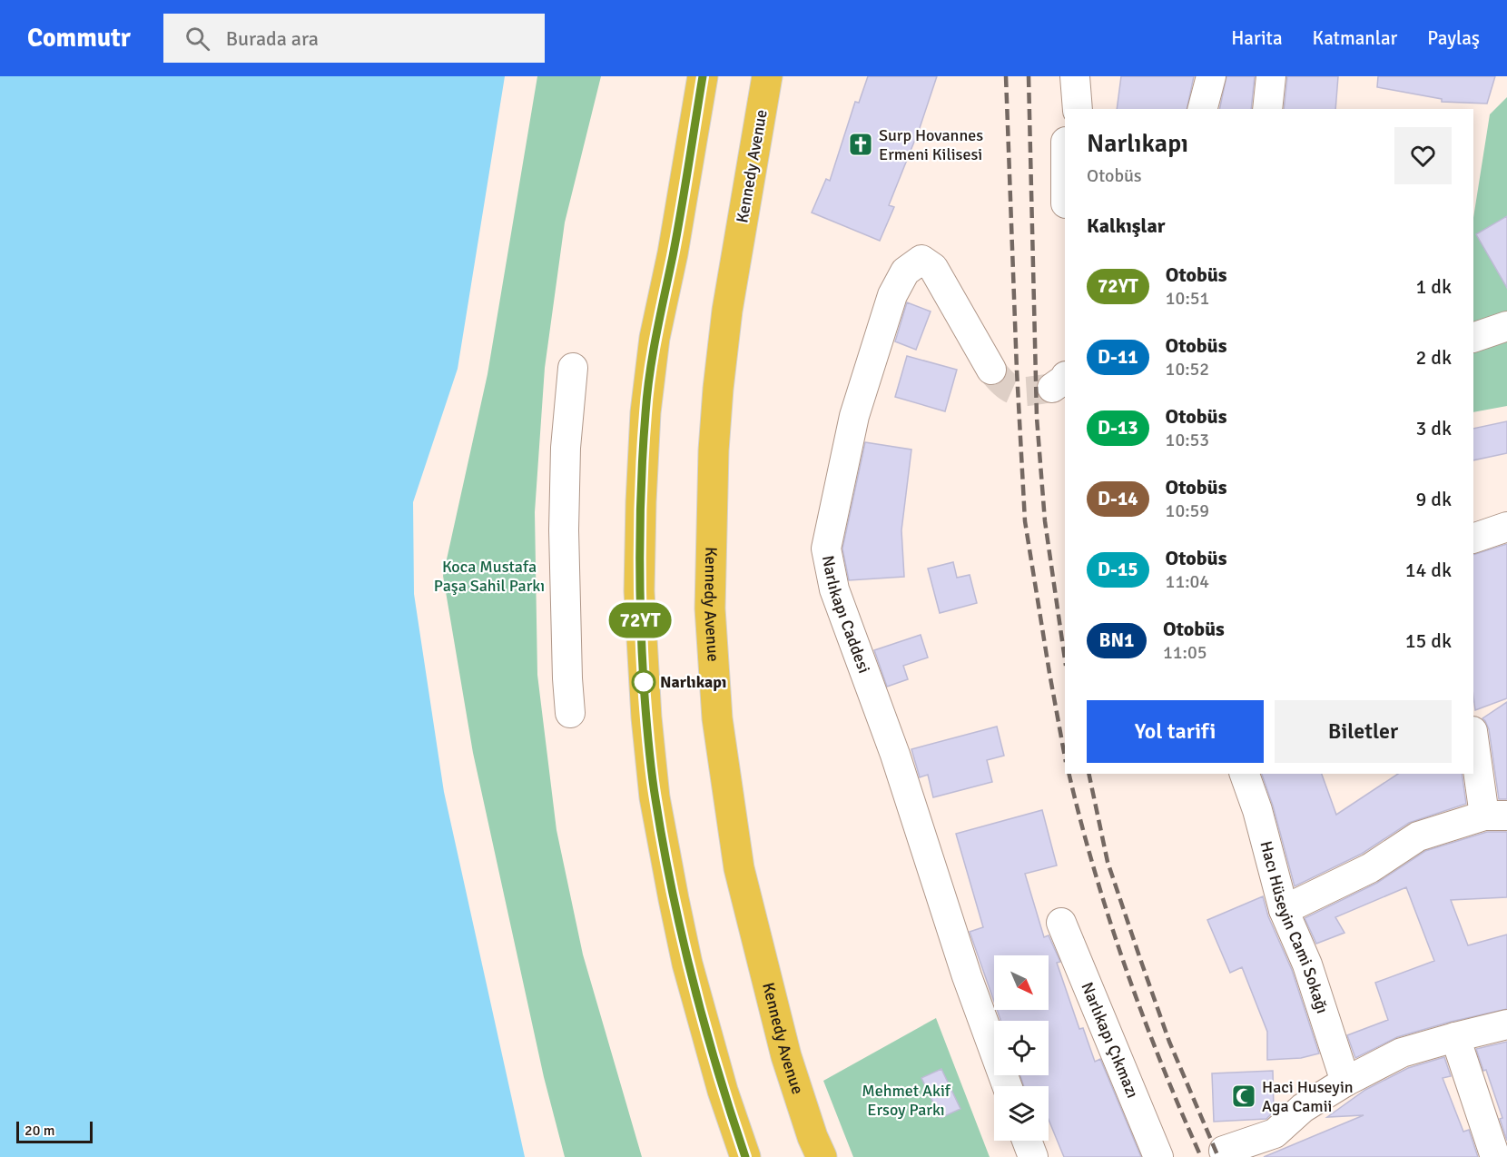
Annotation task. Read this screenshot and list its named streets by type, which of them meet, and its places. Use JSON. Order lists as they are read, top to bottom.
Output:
{
  "streets": {
    "highway": ["Kennedy Avenue"],
    "street": ["Narlıkapı Caddesi", "Hacı Hüseyin Cami Sokağı", "Narlıkapı Çıkmazı"]
  },
  "parks": ["Koca Mustafa Paşa Sahil Parkı", "Mehmet Akif Ersoy Parkı"],
  "places": {
    "church": ["Surp Hovannes Ermeni Kilisesi"],
    "other": ["Narlıkapı"],
    "mosque": ["Haci Huseyin Aga Camii"]
  },
  "lines": ["bus line 72YT"],
  "scale_bar": "20 m",
  "north": "bottom right",
  "page": {
    "header": "Commutr",
    "search": "Burada ara",
    "nav": ["Harita", "Katmanlar", "Paylaş"],
    "on_map": "72YT",
    "heading": [
      ["Narlıkapı", "Otobüs"],
      "Kalkışlar"
    ],
    "list": [
      {
        "mark": "72YT",
        "name": "Otobüs",
        "note": "10:51",
        "value": "1 dk"
      },
      {
        "mark": "D-11",
        "name": "Otobüs",
        "note": "10:52",
        "value": "2 dk"
      },
      {
        "mark": "D-13",
        "name": "Otobüs",
        "note": "10:53",
        "value": "3 dk"
      },
      {
        "mark": "D-14",
        "name": "Otobüs",
        "note": "10:59",
        "value": "9 dk"
      },
      {
        "mark": "D-15",
        "name": "Otobüs",
        "note": "11:04",
        "value": "14 dk"
      },
      {
        "mark": "BN1",
        "name": "Otobüs",
        "note": "11:05",
        "value": "15 dk"
      }
    ],
    "buttons": ["Yol tarifi", "Biletler"],
    "scale": "20 m"
  }
}
